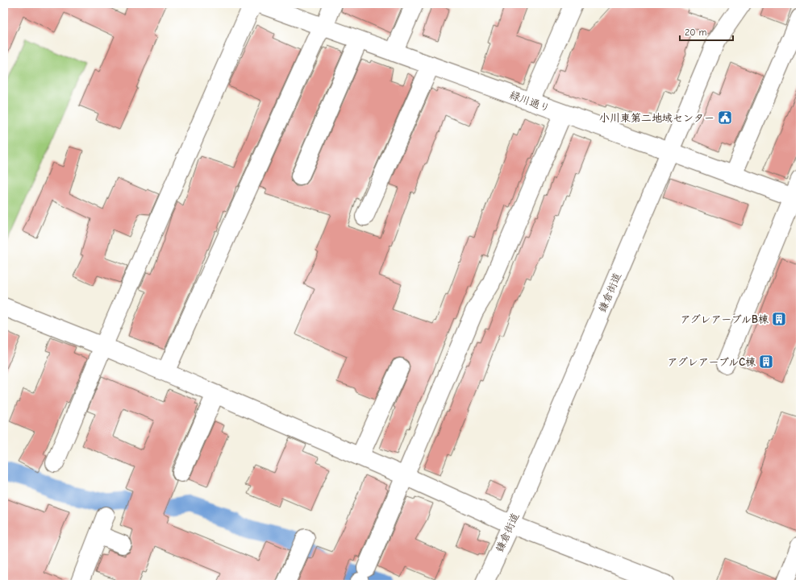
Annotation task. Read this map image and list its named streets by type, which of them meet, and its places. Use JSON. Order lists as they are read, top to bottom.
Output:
{
  "streets": {
    "street": ["緑川通り", "鎌倉街道"]
  },
  "crossings": [
    ["緑川通り", "鎌倉街道"]
  ],
  "places": {
    "public building": ["小川東第二地域センター"],
    "building": ["アグレアーブルB棟", "アグレアーブルC棟"]
  },
  "scale_bar": "20 m"
}
